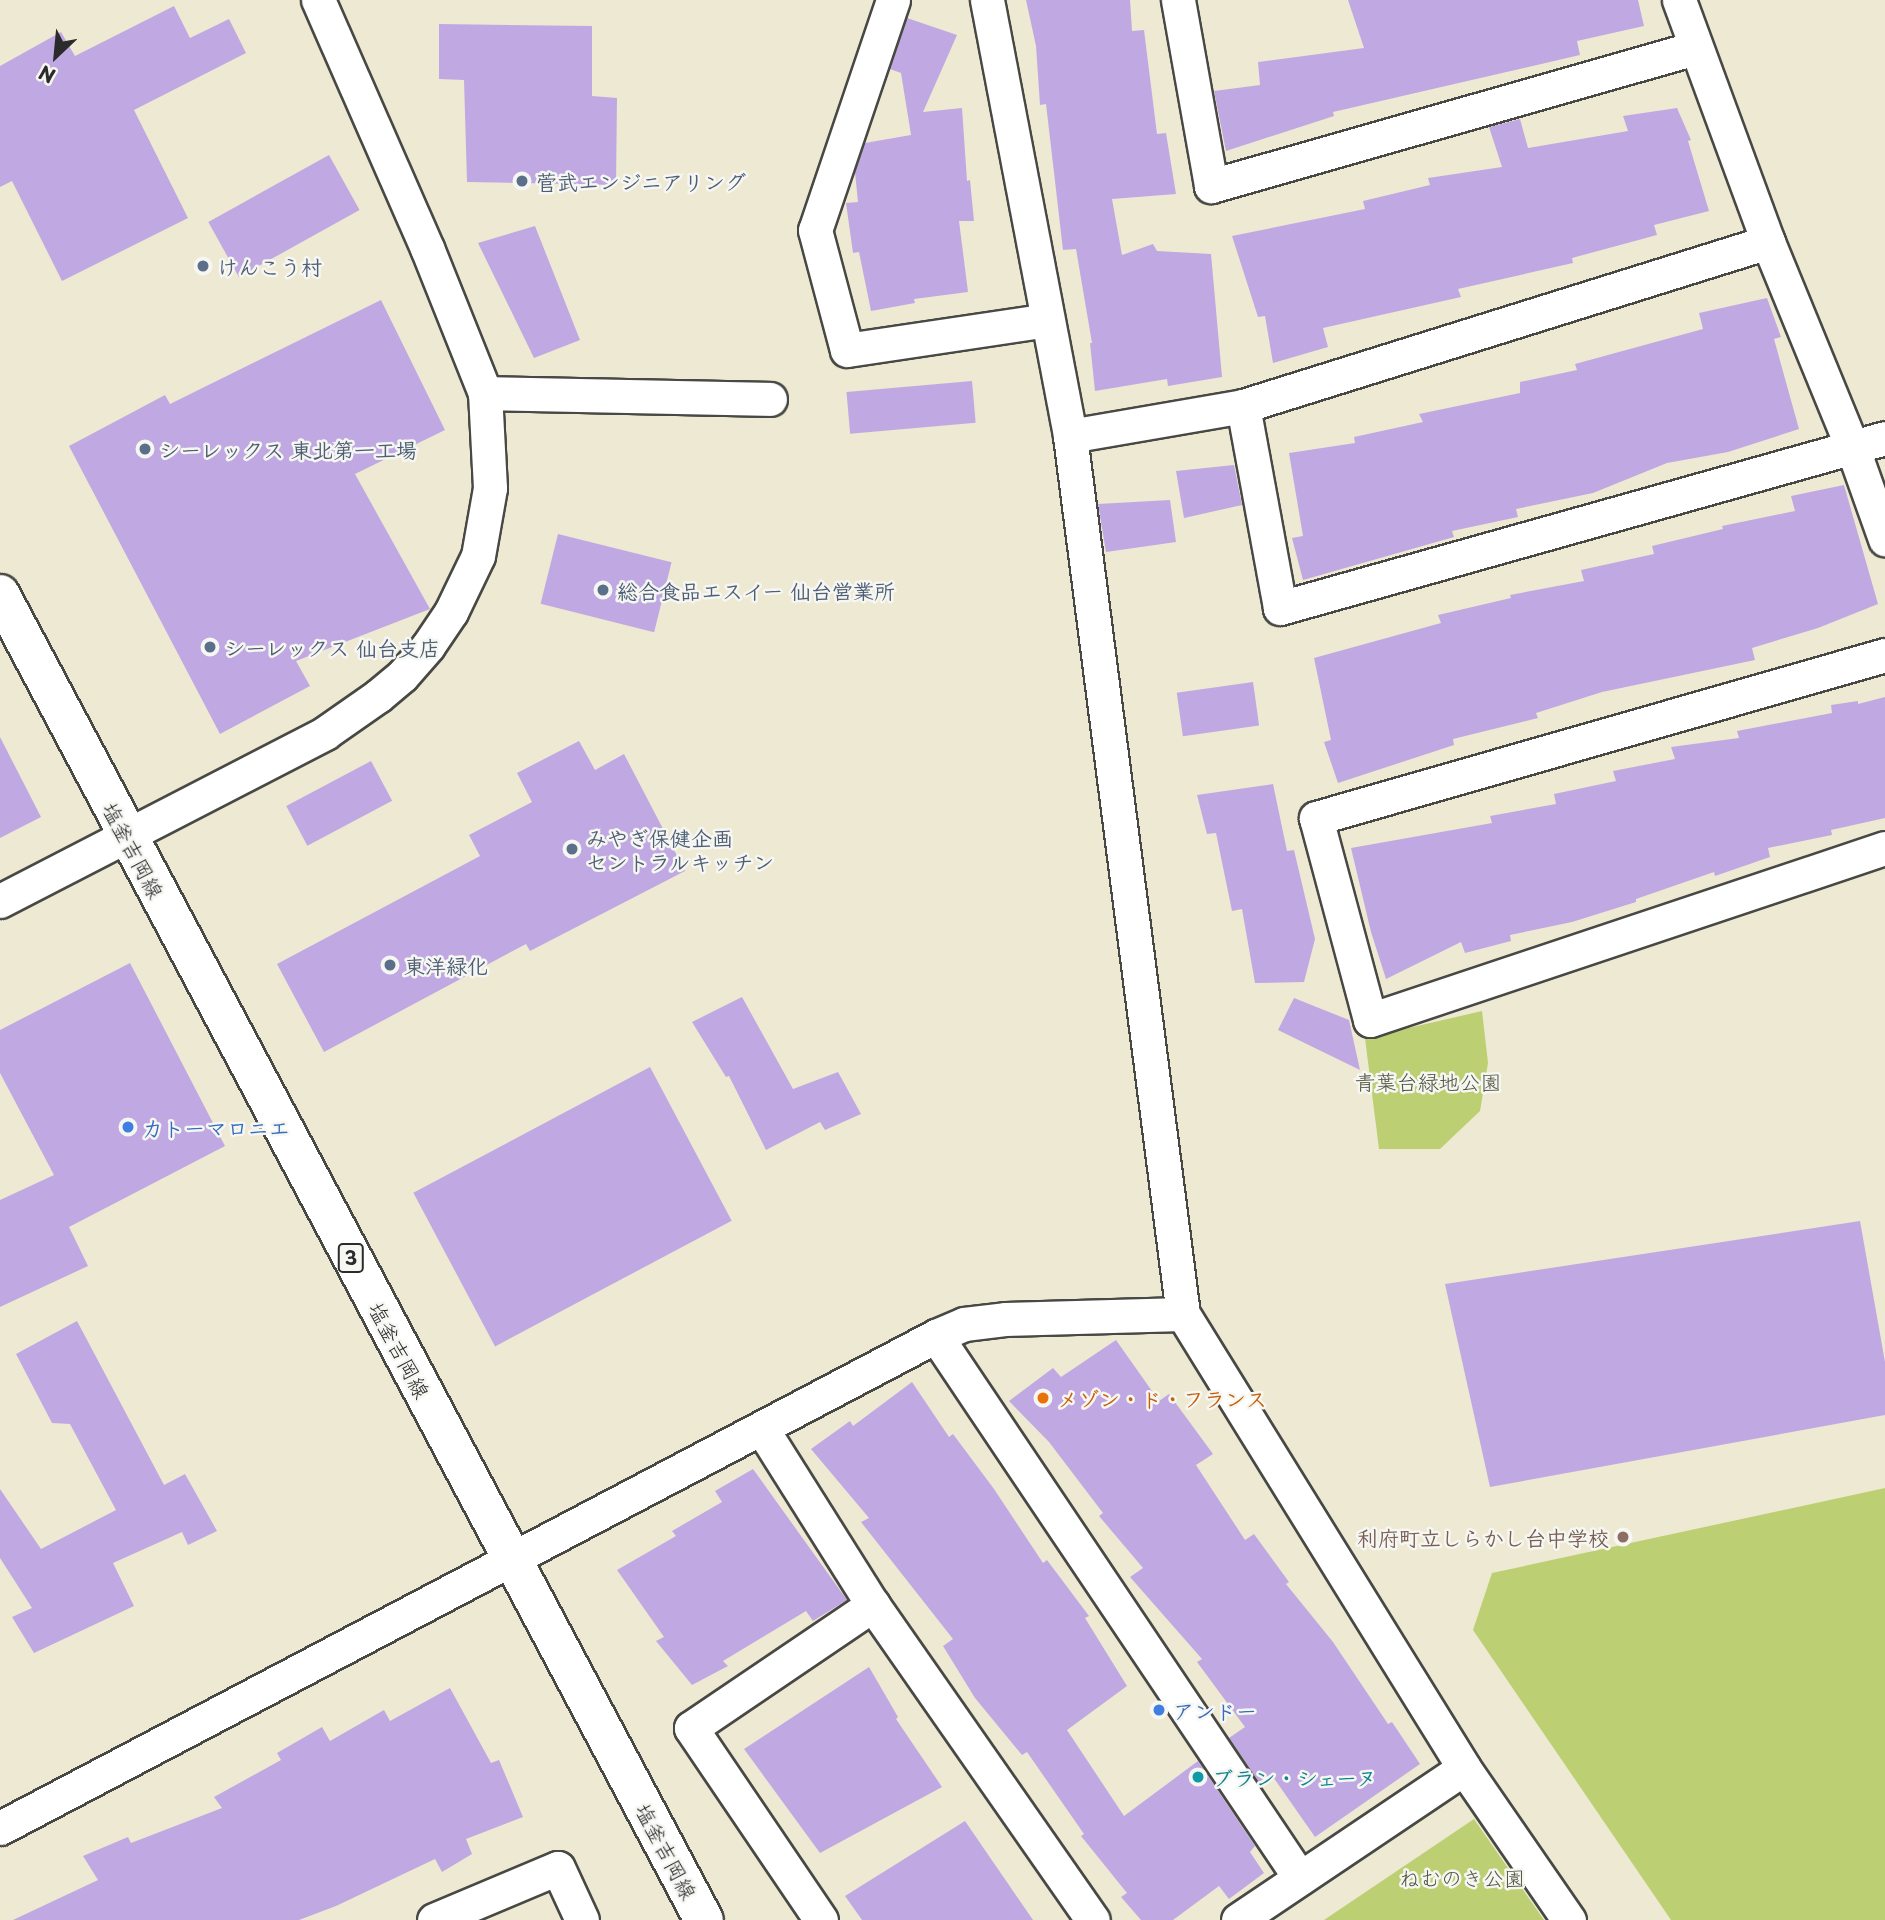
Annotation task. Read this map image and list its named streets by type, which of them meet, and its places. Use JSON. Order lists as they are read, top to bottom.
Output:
{
  "streets": {
    "main road": ["塩釜吉岡線", "3"]
  },
  "parks": ["青葉台緑地公園", "ねむのき公園"],
  "places": [
    "菅武エンジニアリング",
    "けんこう村",
    "シーレックス 東北第一工場",
    "総合食品エスイー 仙台営業所",
    "シーレックス 仙台支店",
    "みやぎ保健企画 セントラルキッチン",
    "東洋緑化",
    "カトーマロニエ",
    "メゾン・ド・フランス",
    "利府町立しらかし台中学校",
    "アンドー",
    "ブラン・シェーヌ"
  ],
  "north": "bottom left"
}
